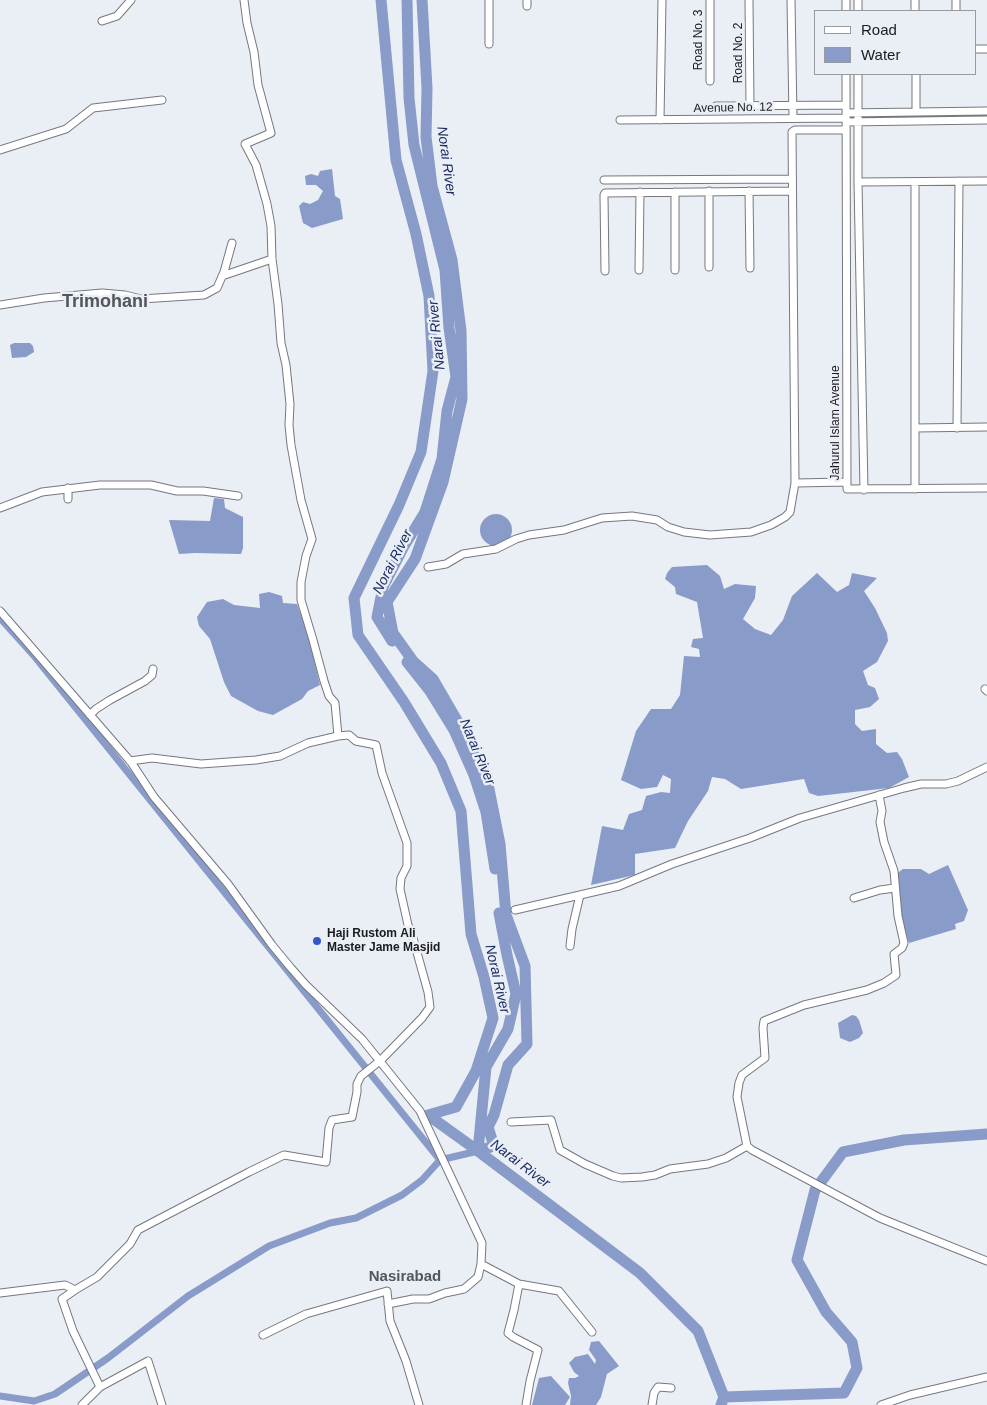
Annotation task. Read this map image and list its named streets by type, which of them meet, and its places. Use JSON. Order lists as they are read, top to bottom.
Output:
{
  "streets": {
    "street": [
      "Road No. 3",
      "Road No. 2",
      "Avenue No. 12",
      "Jahurul Islam Avenue"
    ]
  },
  "crossings": [
    ["Road No. 2", "Avenue No. 12"],
    ["Avenue No. 12", "Jahurul Islam Avenue"]
  ],
  "districts": ["Trimohani", "Nasirabad"],
  "water": ["Norai River", "Narai River"],
  "places": ["Haji Rustom Ali Master Jame Masjid"],
  "legend": ["Road", "Water"]
}
